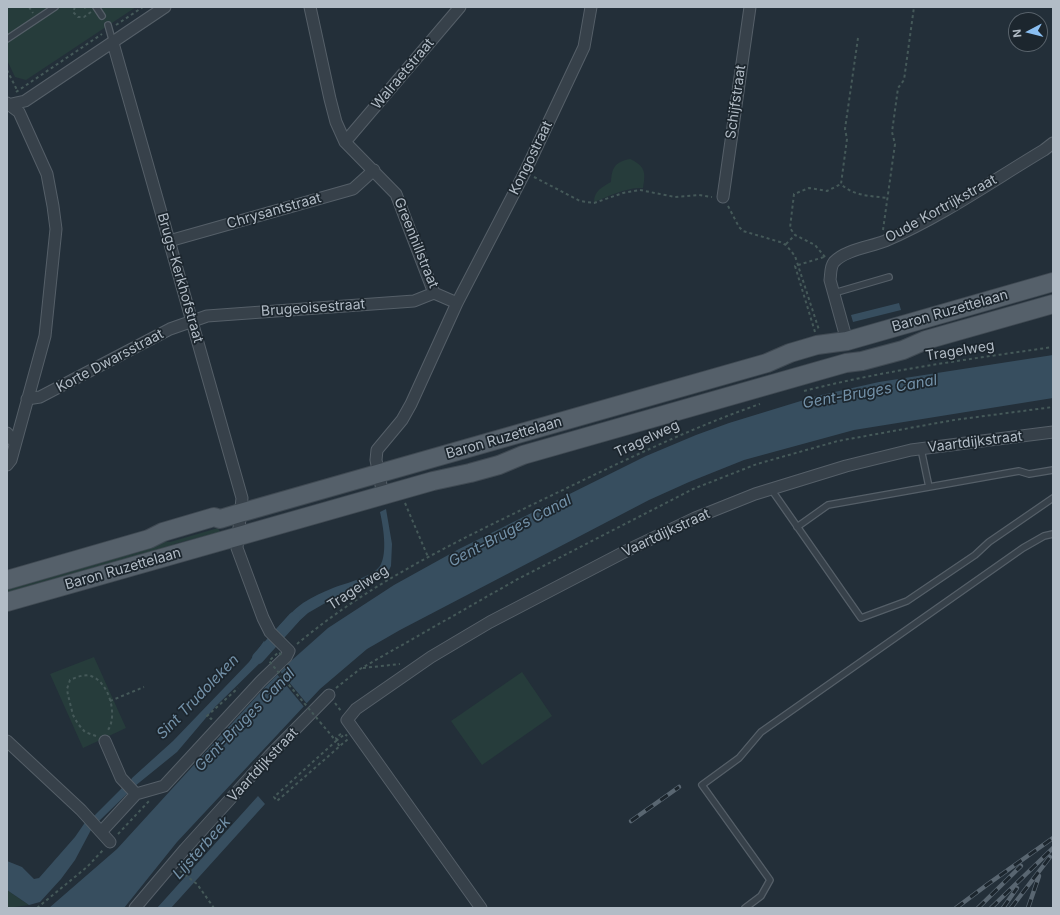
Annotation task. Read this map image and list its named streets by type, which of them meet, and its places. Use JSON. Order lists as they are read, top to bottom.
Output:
{
  "streets": {
    "main road": ["Baron Ruzettelaan"],
    "street": [
      "Walraetstraat",
      "Schijfstraat",
      "Kongostraat",
      "Oude Kortrijkstraat",
      "Chrysantstraat",
      "Greenhillstraat",
      "Brugs-Kerkhofstraat",
      "Brugeoisestraat",
      "Korte Dwarsstraat",
      "Vaartdijkstraat"
    ],
    "path": ["Tragelweg"]
  },
  "crossings": [
    ["Walraetstraat", "Greenhillstraat"],
    ["Kongostraat", "Greenhillstraat"],
    ["Chrysantstraat", "Greenhillstraat"],
    ["Chrysantstraat", "Brugs-Kerkhofstraat"],
    ["Greenhillstraat", "Brugeoisestraat"],
    ["Brugs-Kerkhofstraat", "Brugeoisestraat"],
    ["Brugs-Kerkhofstraat", "Baron Ruzettelaan"],
    ["Brugs-Kerkhofstraat", "Korte Dwarsstraat"],
    ["Brugeoisestraat", "Korte Dwarsstraat"]
  ],
  "water": ["Gent-Bruges Canal", "Sint Trudoleken", "Lijsterbeek"],
  "north": "left"
}
